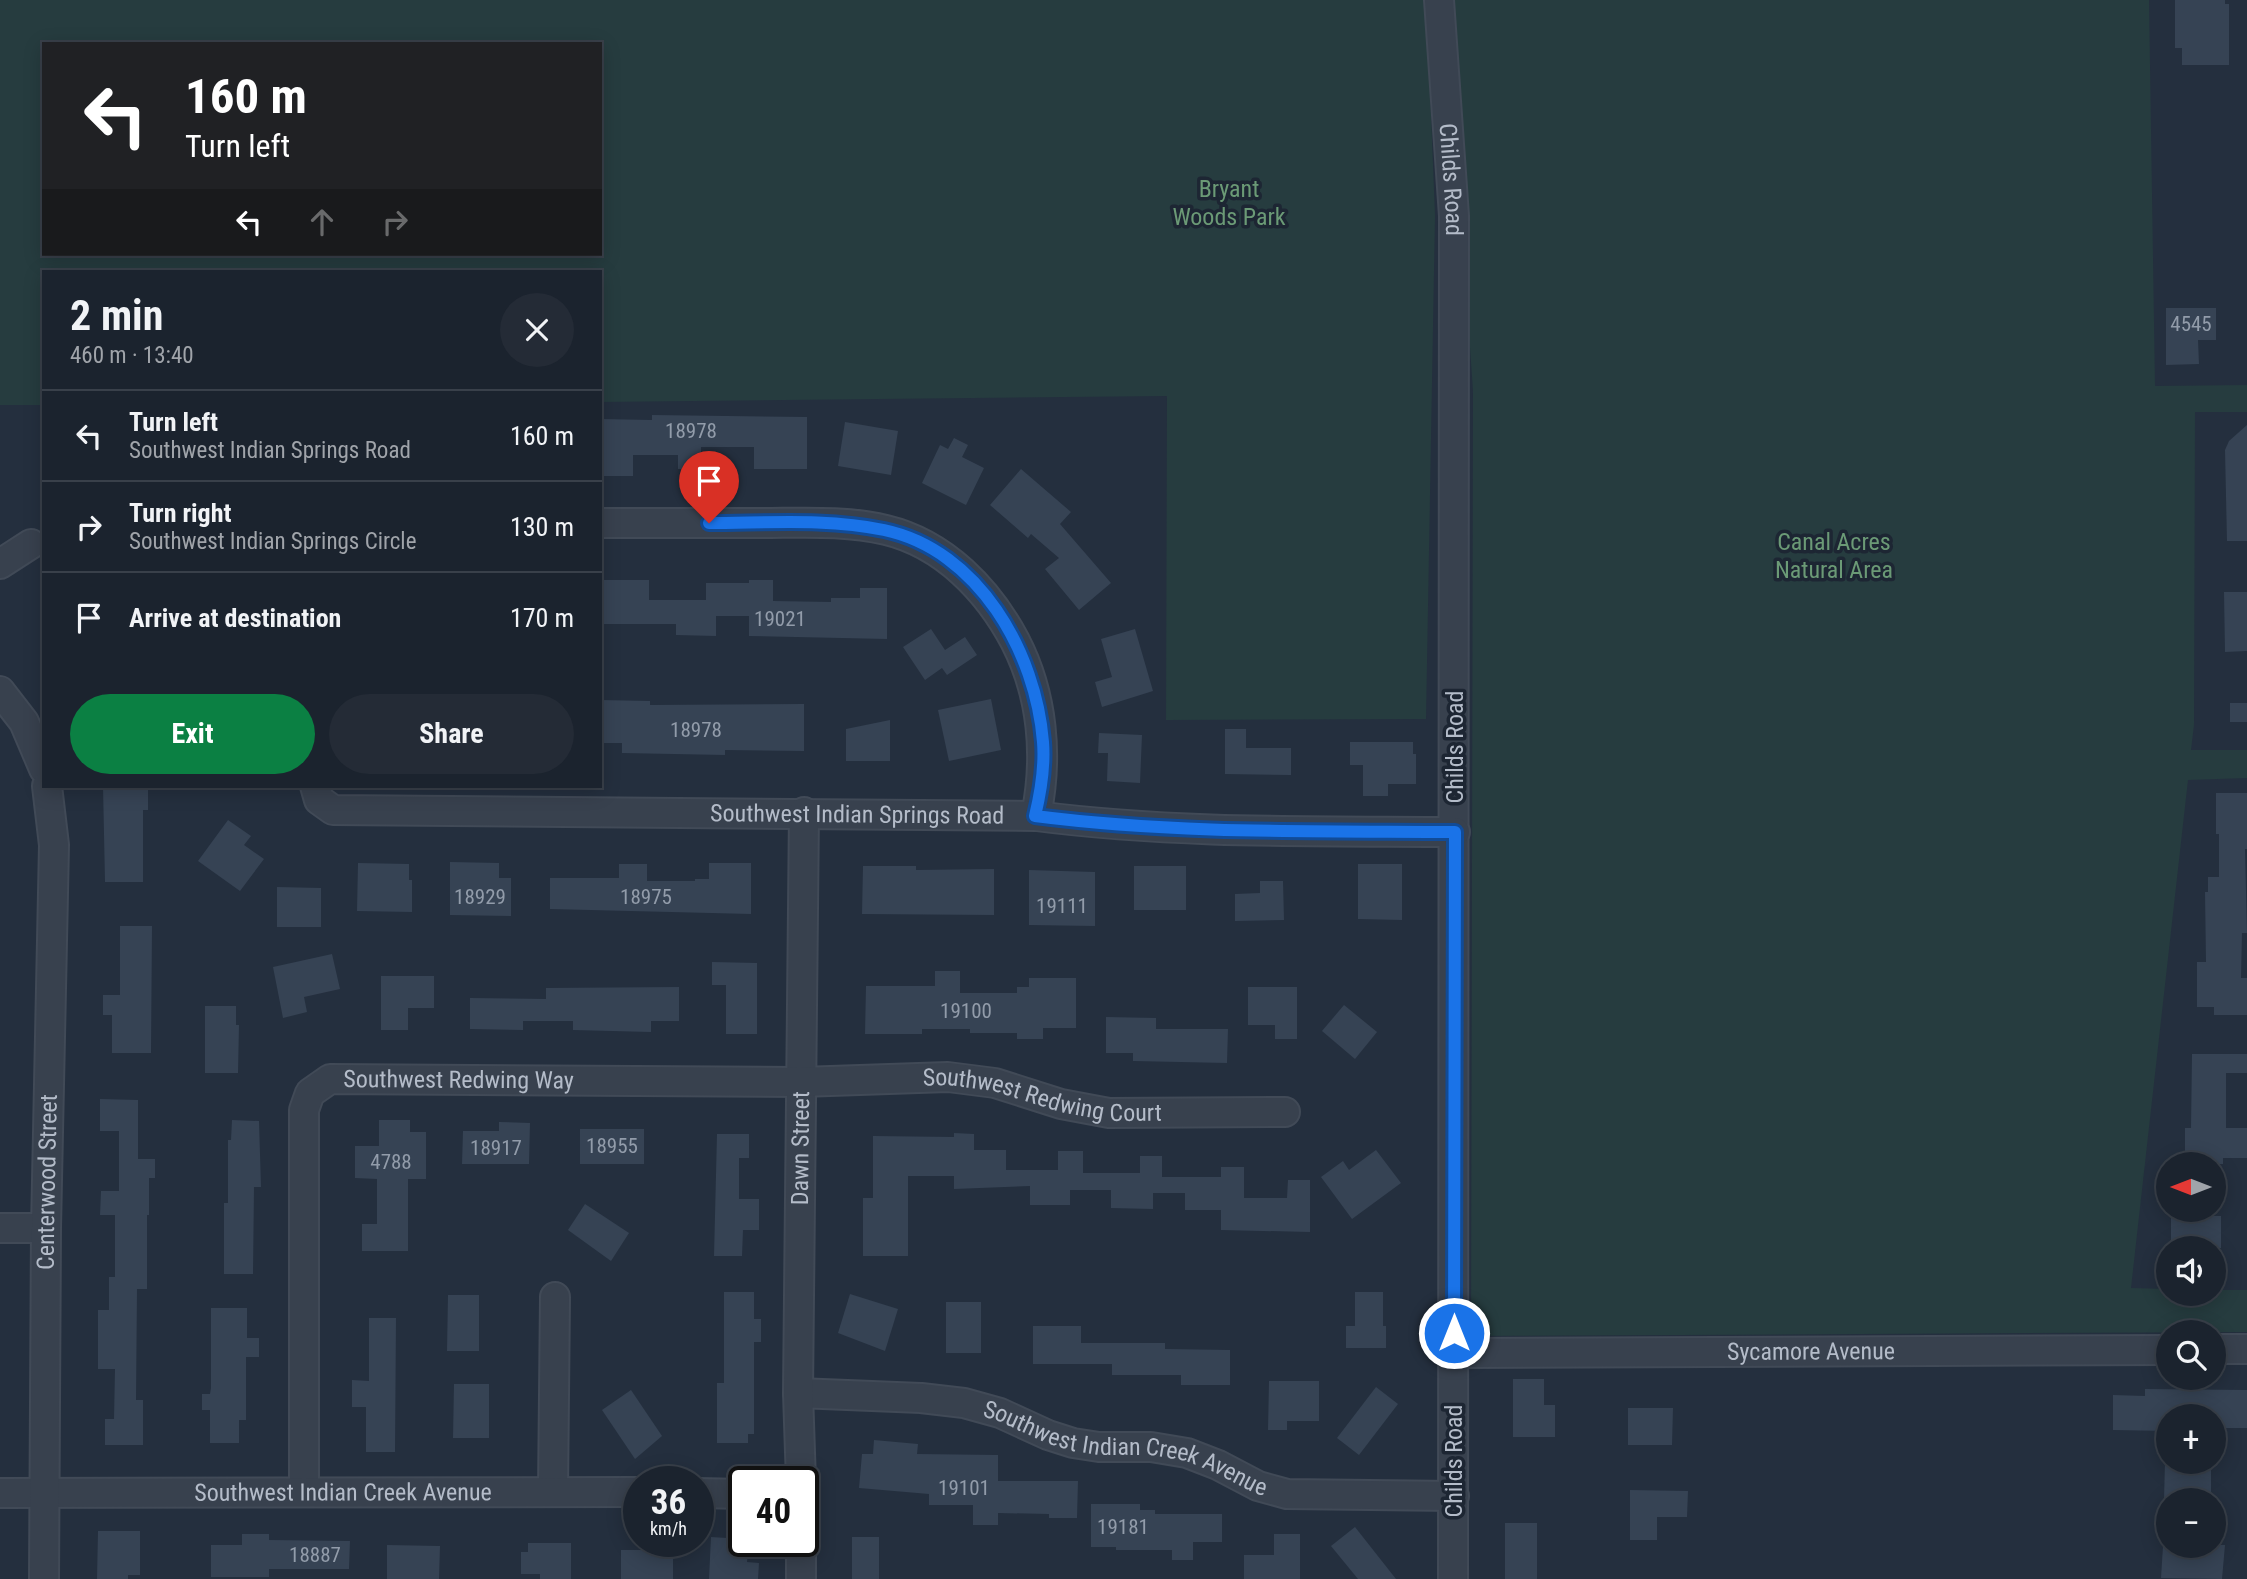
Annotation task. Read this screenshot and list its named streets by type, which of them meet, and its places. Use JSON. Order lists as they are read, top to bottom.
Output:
{
  "streets": {
    "street": [
      "Childs Road",
      "Southwest Indian Springs Road",
      "Southwest Redwing Way",
      "Southwest Redwing Court",
      "Dawn Street",
      "Centerwood Street",
      "Sycamore Avenue",
      "Southwest Indian Creek Avenue"
    ]
  },
  "crossings": [
    ["Childs Road", "Southwest Indian Springs Road"],
    ["Childs Road", "Sycamore Avenue"],
    ["Childs Road", "Southwest Indian Creek Avenue"],
    ["Southwest Indian Springs Road", "Dawn Street"],
    ["Southwest Redwing Way", "Southwest Redwing Court"],
    ["Southwest Redwing Way", "Dawn Street"],
    ["Southwest Redwing Way", "Southwest Indian Creek Avenue"],
    ["Southwest Redwing Court", "Dawn Street"],
    ["Dawn Street", "Southwest Indian Creek Avenue"],
    ["Centerwood Street", "Southwest Indian Creek Avenue"]
  ],
  "parks": ["Bryant Woods Park", "Canal Acres Natural Area"],
  "house_numbers": [
    "4545",
    "18978",
    "19021",
    "18978",
    "18929",
    "18975",
    "19111",
    "19100",
    "18955",
    "18917",
    "4788",
    "19101",
    "19181",
    "18887"
  ],
  "north": "left",
  "page": {
    "turn": ["160 m", "Turn left"],
    "heading": ["2 min", "460 m · 13:40"],
    "list": [
      {
        "name": "Turn left",
        "note": "Southwest Indian Springs Road",
        "value": "160 m"
      },
      {
        "name": "Turn right",
        "note": "Southwest Indian Springs Circle",
        "value": "130 m"
      },
      {
        "name": "Arrive at destination",
        "value": "170 m"
      }
    ],
    "buttons": ["Exit", "Share"],
    "map_buttons": ["+", "−"],
    "speed": "36 km/h",
    "limit": "40"
  }
}
